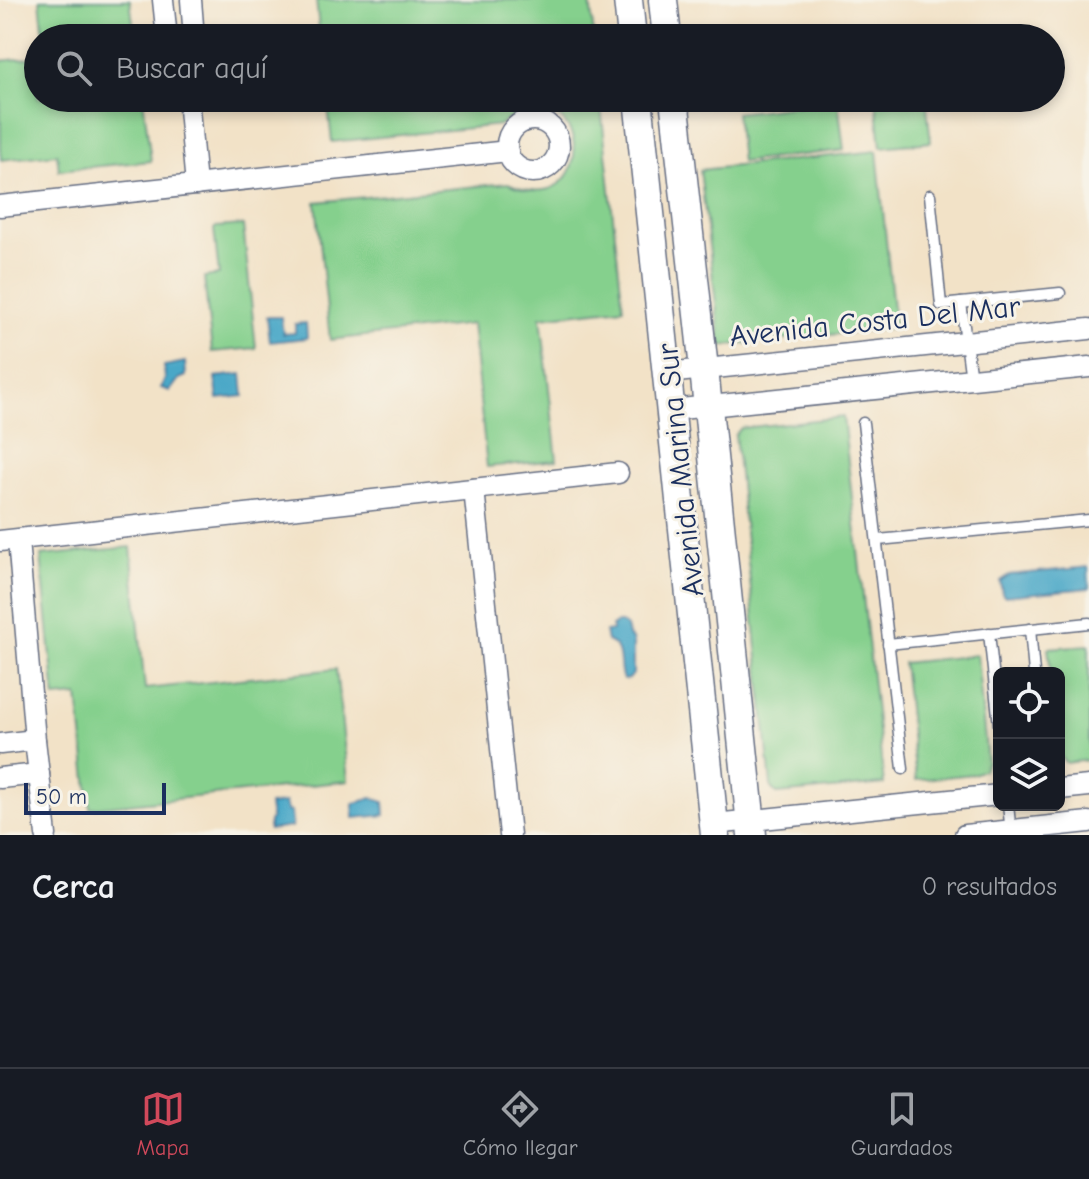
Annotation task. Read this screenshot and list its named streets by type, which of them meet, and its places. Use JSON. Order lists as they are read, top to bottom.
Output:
{
  "streets": {
    "street": ["Avenida Costa Del Mar", "Avenida Marina Sur"]
  },
  "crossings": [
    ["Avenida Costa Del Mar", "Avenida Marina Sur"]
  ],
  "scale_bar": "50 m",
  "page": {
    "search": "Buscar aquí",
    "scale": "50 m",
    "heading": ["Cerca", "0 resultados"],
    "nav": ["Mapa", "Cómo llegar", "Guardados"]
  }
}
